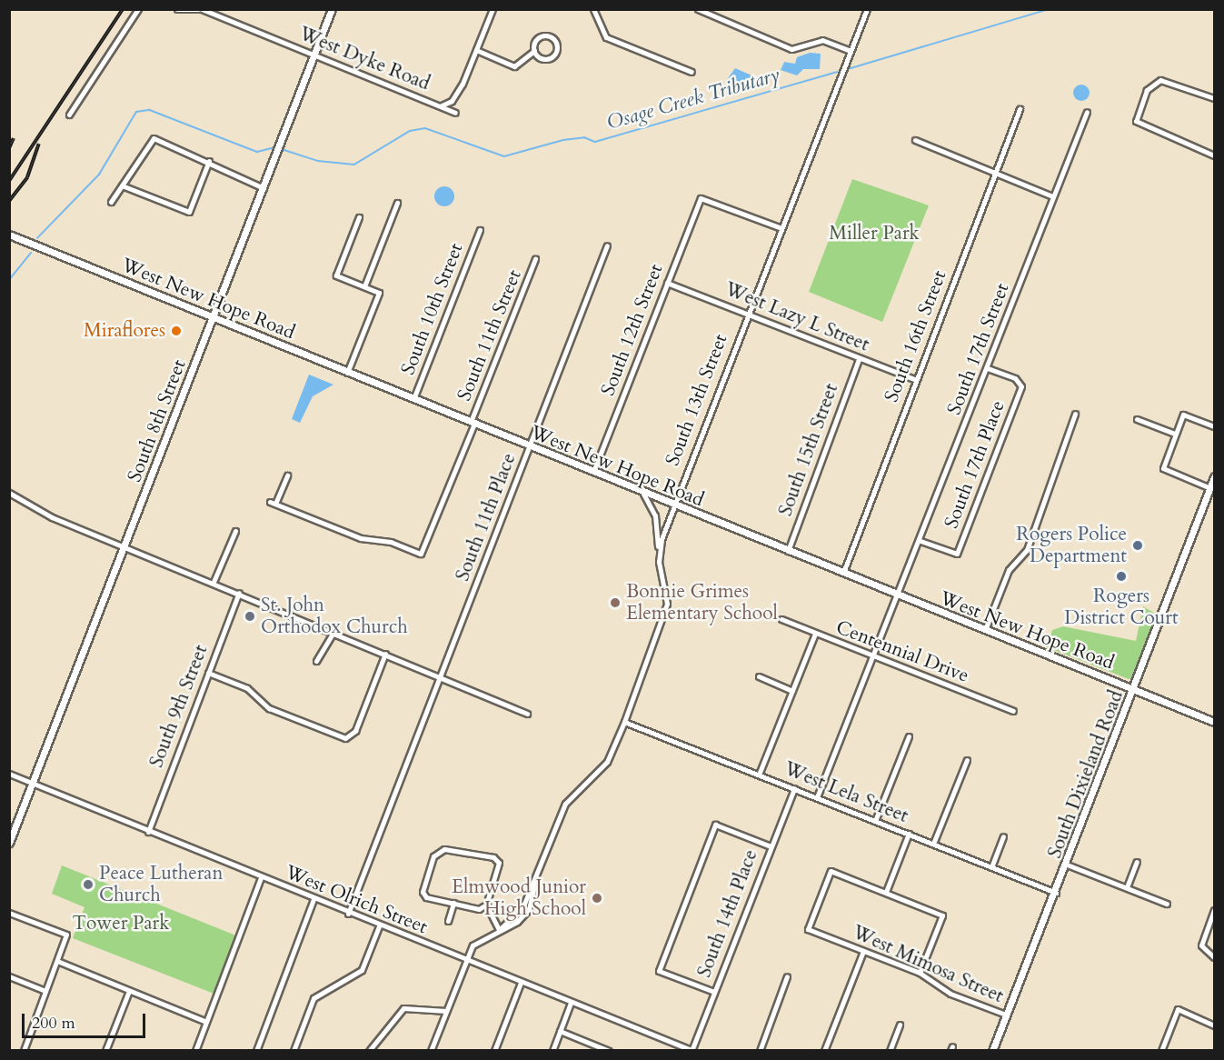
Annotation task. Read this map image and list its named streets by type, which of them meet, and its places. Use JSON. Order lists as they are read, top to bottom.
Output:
{
  "streets": {
    "main road": ["West New Hope Road", "South 8th Street", "South Dixieland Road"],
    "street": [
      "West Dyke Road",
      "South 10th Street",
      "West Lazy L Street",
      "South 12th Street",
      "South 11th Street",
      "South 16th Street",
      "South 17th Street",
      "South 13th Street",
      "South 15th Street",
      "South 17th Place",
      "South 11th Place",
      "Centennial Drive",
      "South 9th Street",
      "West Lela Street",
      "West Olrich Street",
      "South 14th Place",
      "West Mimosa Street"
    ]
  },
  "crossings": [
    ["West Dyke Road", "South 8th Street"],
    ["West New Hope Road", "South 10th Street"],
    ["West New Hope Road", "South 12th Street"],
    ["West New Hope Road", "South 11th Street"],
    ["West New Hope Road", "South 16th Street"],
    ["West New Hope Road", "South 17th Street"],
    ["West New Hope Road", "South 13th Street"],
    ["West New Hope Road", "South 8th Street"],
    ["West New Hope Road", "South 15th Street"],
    ["West New Hope Road", "South 11th Place"],
    ["West New Hope Road", "South Dixieland Road"],
    ["West Lazy L Street", "South 12th Street"],
    ["West Lazy L Street", "South 16th Street"],
    ["West Lazy L Street", "South 13th Street"],
    ["West Lazy L Street", "South 15th Street"],
    ["South 12th Street", "South 13th Street"],
    ["South 17th Street", "South 17th Place"],
    ["South 13th Street", "West Lela Street"],
    ["South 13th Street", "West Olrich Street"],
    ["South 8th Street", "West Olrich Street"],
    ["South 11th Place", "West Olrich Street"],
    ["South 9th Street", "West Olrich Street"],
    ["South Dixieland Road", "West Lela Street"],
    ["South Dixieland Road", "West Mimosa Street"],
    ["West Lela Street", "South 14th Place"],
    ["West Olrich Street", "South 14th Place"]
  ],
  "water": ["Osage Creek Tributary"],
  "parks": ["Miller Park", "Tower Park"],
  "places": [
    "Miraflores",
    "Rogers Police Department",
    "Rogers District Court",
    "Bonnie Grimes Elementary School",
    "St. John Orthodox Church",
    "Peace Lutheran Church",
    "Elmwood Junior High School"
  ],
  "scale_bar": "200 m"
}
